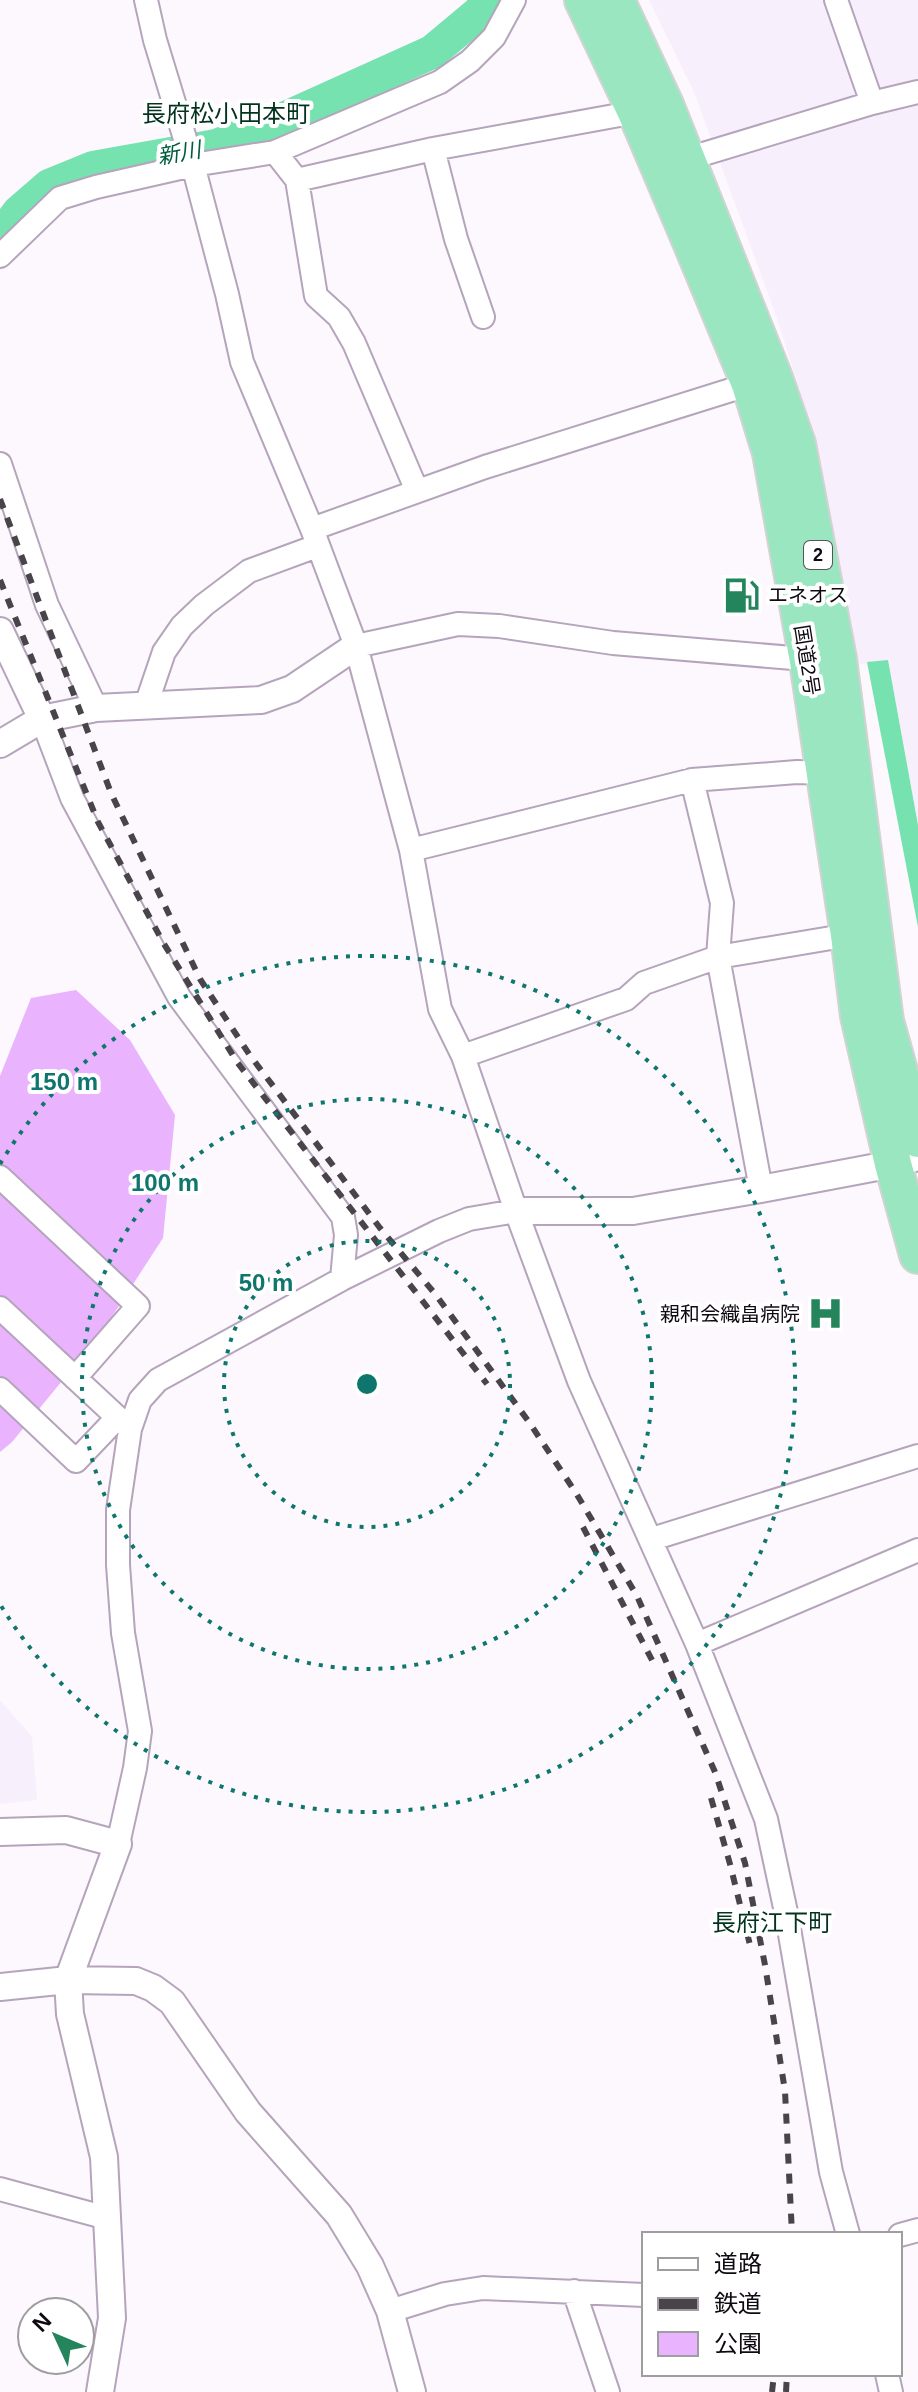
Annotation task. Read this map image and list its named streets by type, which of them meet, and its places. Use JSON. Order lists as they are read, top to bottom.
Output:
{
  "streets": {
    "highway": ["2", "国道2号"]
  },
  "districts": ["長府松小田本町", "長府江下町"],
  "water": ["新川"],
  "places": {
    "fuel station": ["エネオス"],
    "hospital": ["親和会織畠病院"]
  },
  "legend": ["道路", "鉄道", "公園"],
  "north": "top left",
  "rings": ["150 m", "100 m", "50 m"]
}
